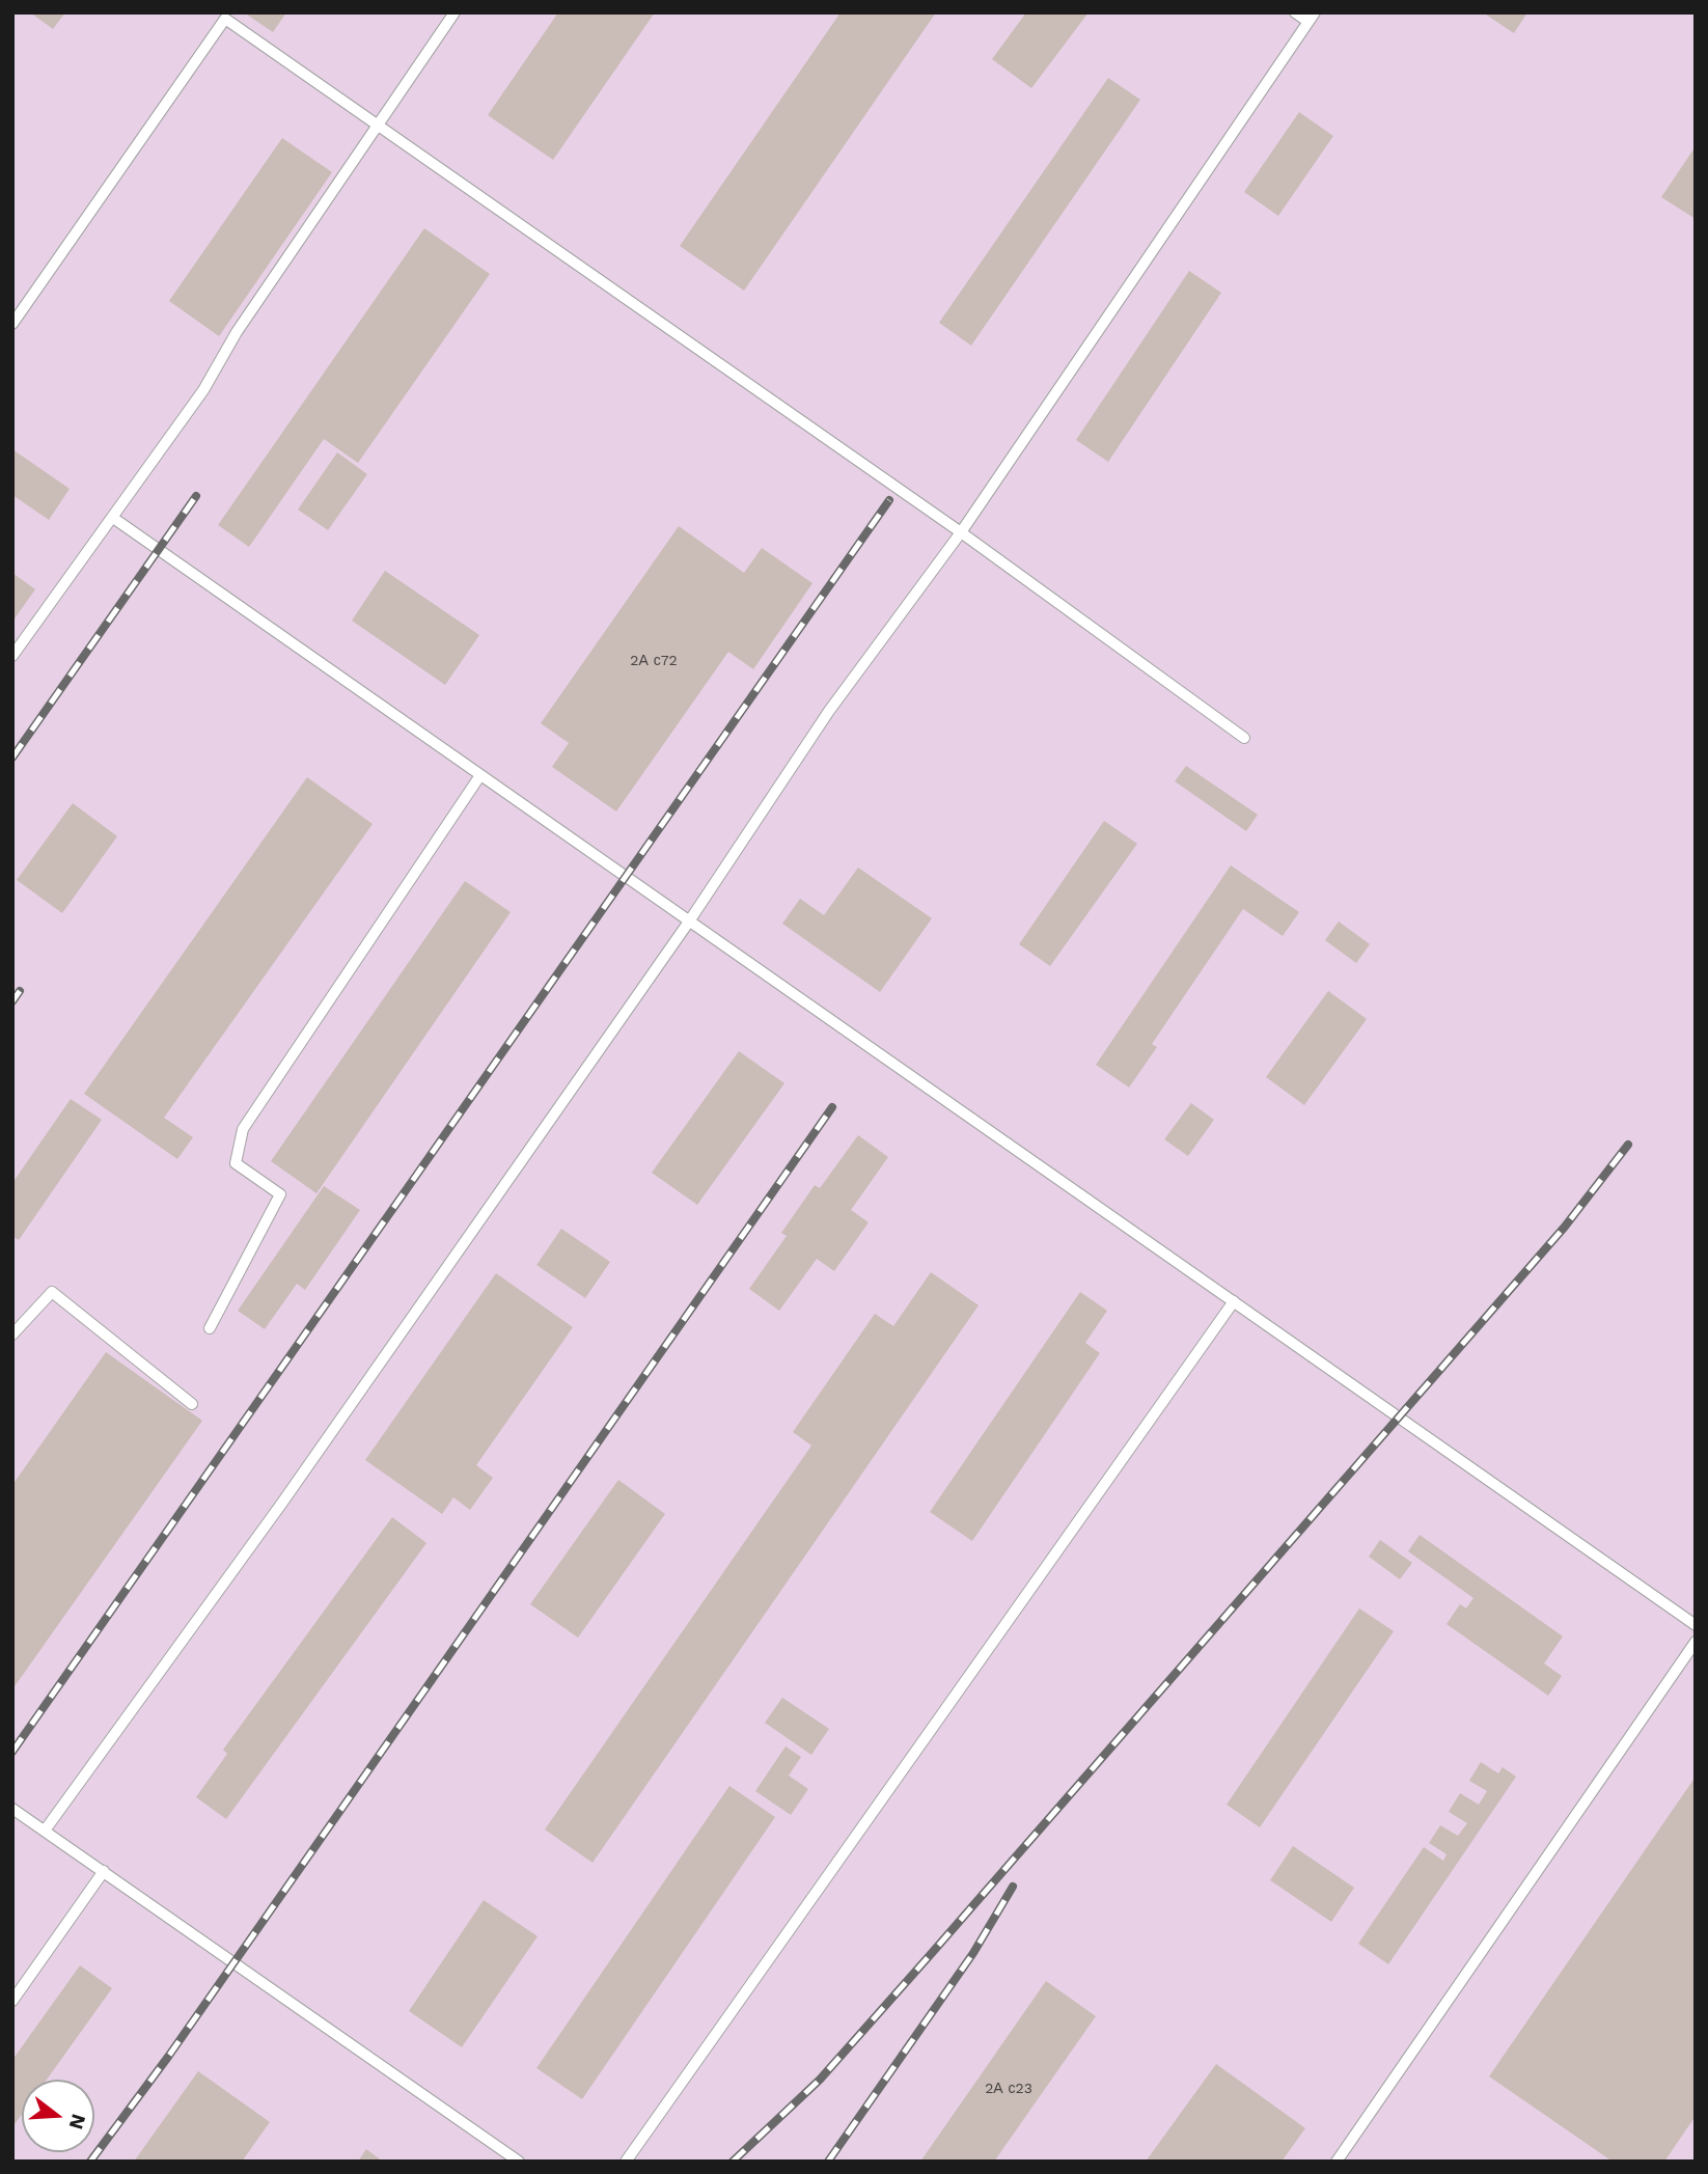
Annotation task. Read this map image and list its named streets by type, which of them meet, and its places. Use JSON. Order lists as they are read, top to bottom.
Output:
{
  "house_numbers": ["2А с72", "2А с23"],
  "north": "right"
}
